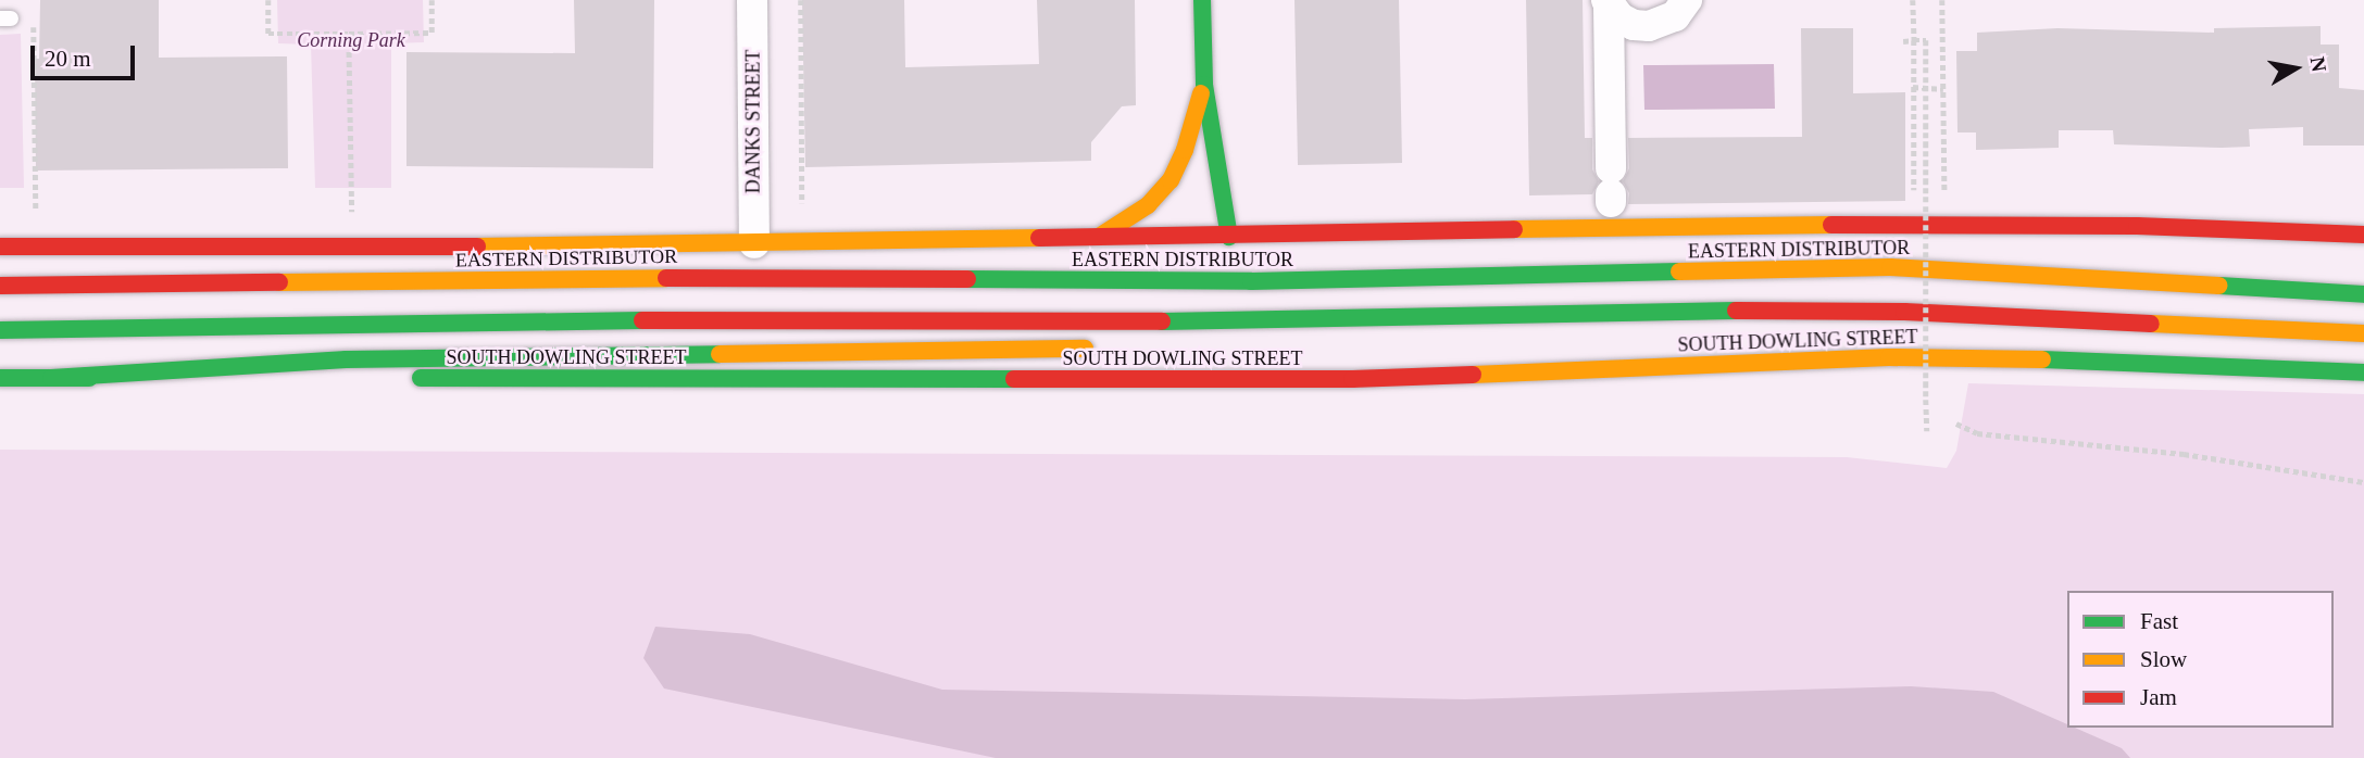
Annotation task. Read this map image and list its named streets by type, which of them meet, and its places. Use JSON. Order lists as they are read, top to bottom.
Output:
{
  "streets": {
    "main road": ["EASTERN DISTRIBUTOR", "SOUTH DOWLING STREET"],
    "street": ["DANKS STREET"]
  },
  "parks": ["Corning Park"],
  "legend": ["Fast", "Slow", "Jam"],
  "scale_bar": "20 m",
  "north": "right"
}
